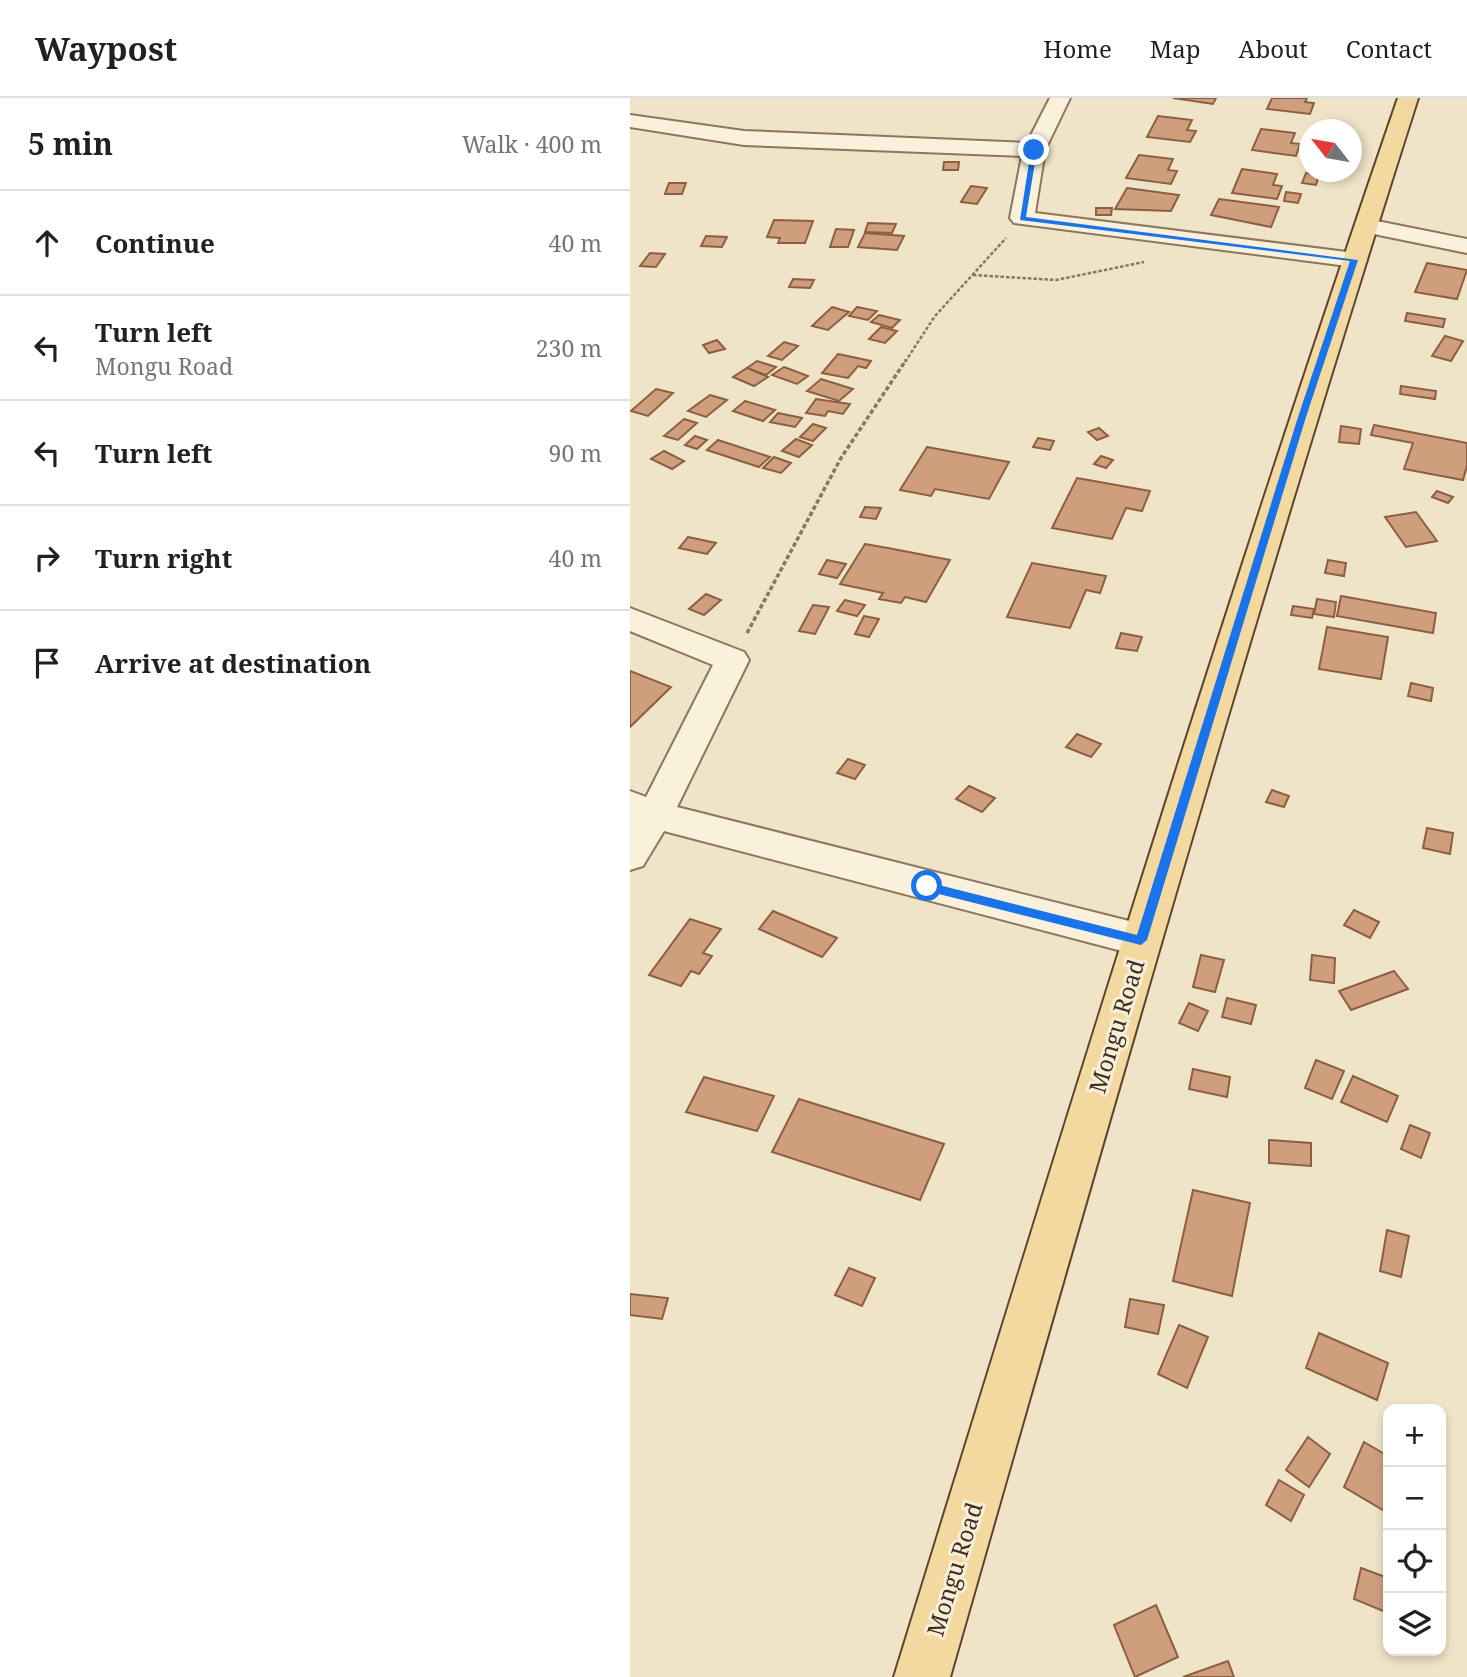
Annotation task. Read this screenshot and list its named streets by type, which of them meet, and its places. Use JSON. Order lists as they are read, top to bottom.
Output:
{
  "streets": {
    "main road": ["Mongu Road"]
  },
  "north": "top left",
  "page": {
    "header": "Waypost",
    "nav": [
      "Home",
      "Map",
      "About",
      "Contact"
    ],
    "heading": ["5 min", "Walk · 400 m"],
    "list": [
      ["Continue", "40 m"],
      ["Turn left", "Mongu Road", "230 m"],
      ["Turn left", "90 m"],
      ["Turn right", "40 m"],
      "Arrive at destination"
    ],
    "map_buttons": ["+", "−"]
  }
}
